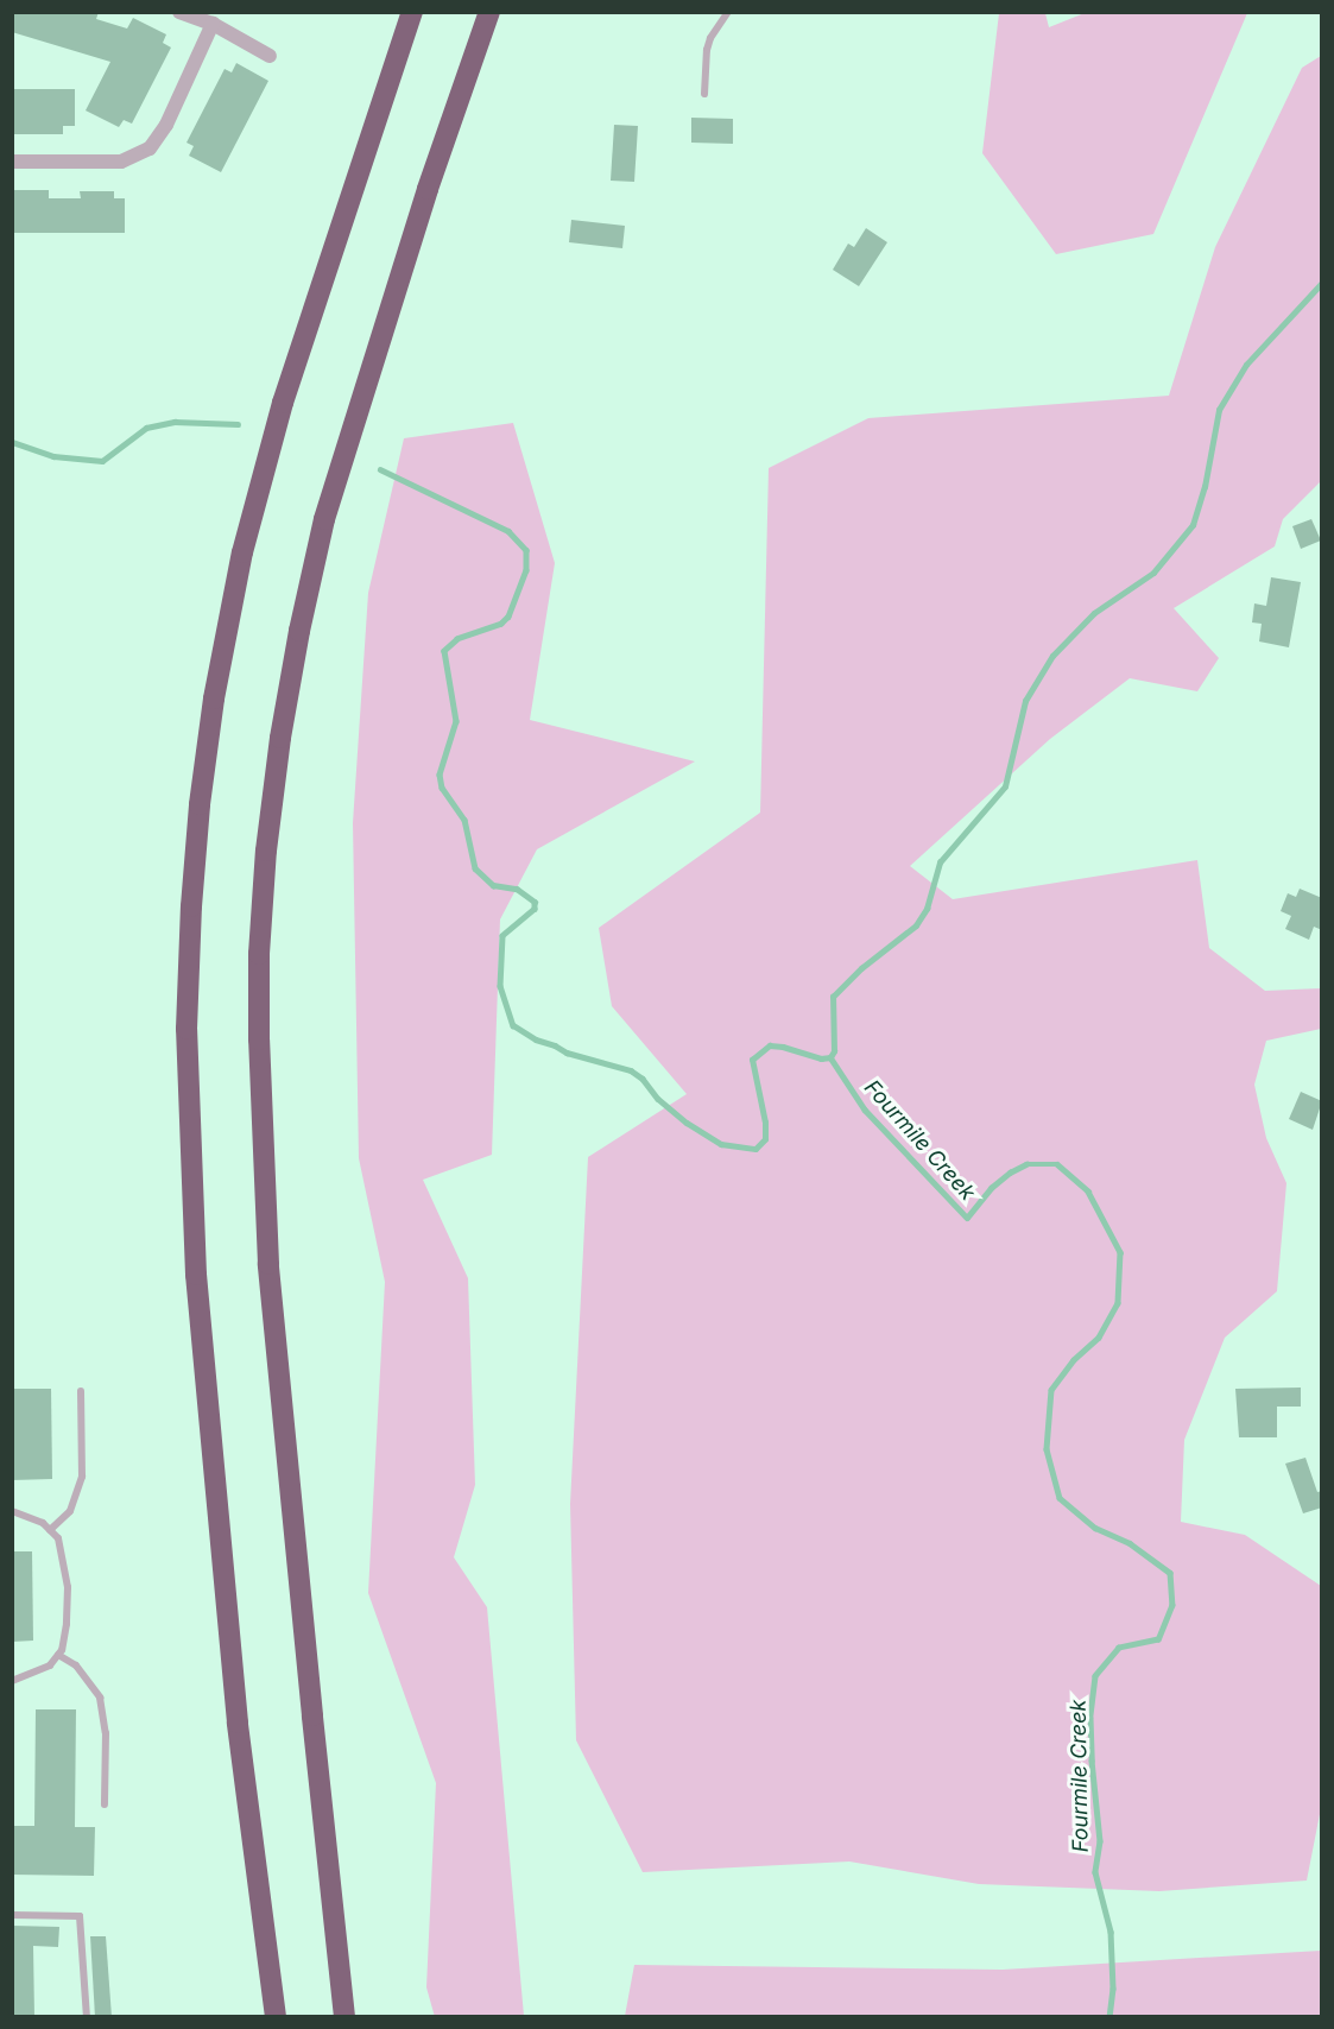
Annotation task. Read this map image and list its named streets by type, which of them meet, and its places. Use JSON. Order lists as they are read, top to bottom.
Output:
{
  "water": ["Fourmile Creek"]
}
